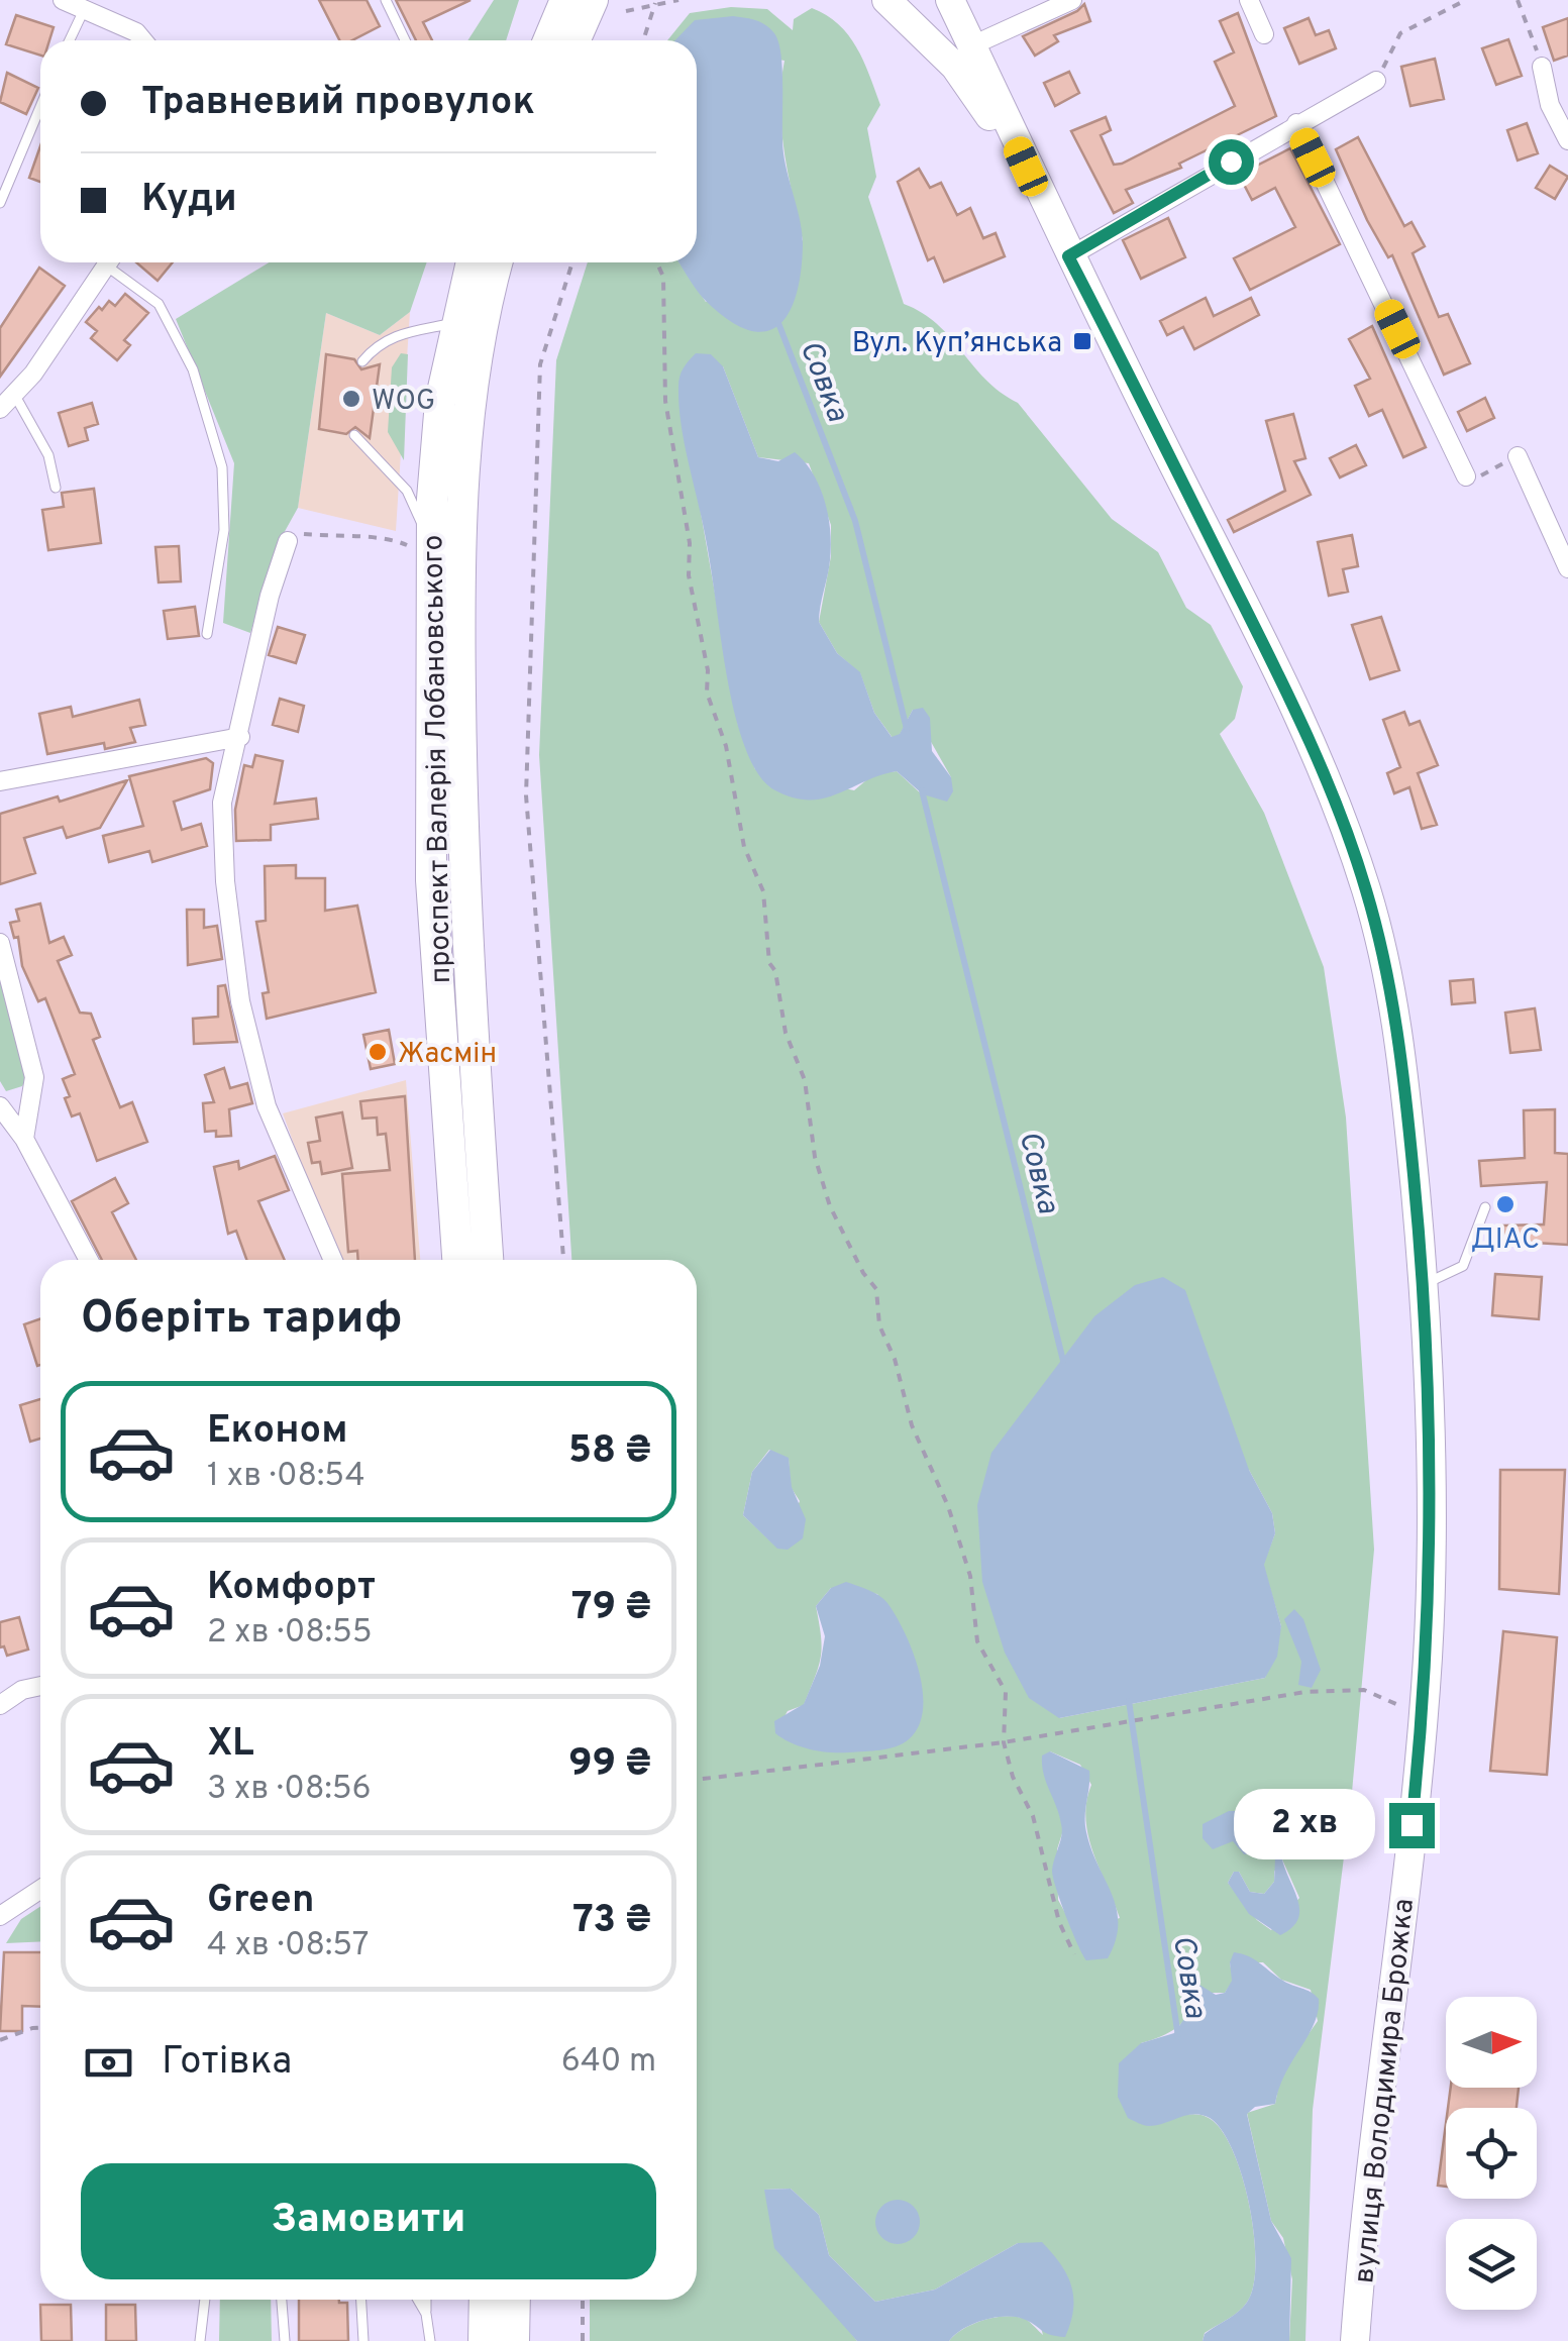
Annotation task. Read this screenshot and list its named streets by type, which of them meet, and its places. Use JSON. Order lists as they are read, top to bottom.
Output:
{
  "streets": {
    "main road": ["проспект Валерія Лобановського", "вулиця Володимира Брожка"]
  },
  "water": ["Совка"],
  "places": {
    "transit": ["Вул. Куп’янська"],
    "other": ["WOG", "Жасмін", "ДІАС"]
  },
  "north": "right",
  "page": {
    "banner": ["Травневий провулок", "Куди"],
    "heading": "Оберіть тариф",
    "list": [
      {
        "name": "Економ",
        "note": "1 хв · 08:54",
        "value": "58 ₴"
      },
      {
        "name": "Комфорт",
        "note": "2 хв · 08:55",
        "value": "79 ₴"
      },
      {
        "name": "XL",
        "note": "3 хв · 08:56",
        "value": "99 ₴"
      },
      {
        "name": "Green",
        "note": "4 хв · 08:57",
        "value": "73 ₴"
      }
    ],
    "bubble": "2 хв",
    "pay": ["Готівка", "640 m"],
    "buttons": "Замовити"
  }
}
